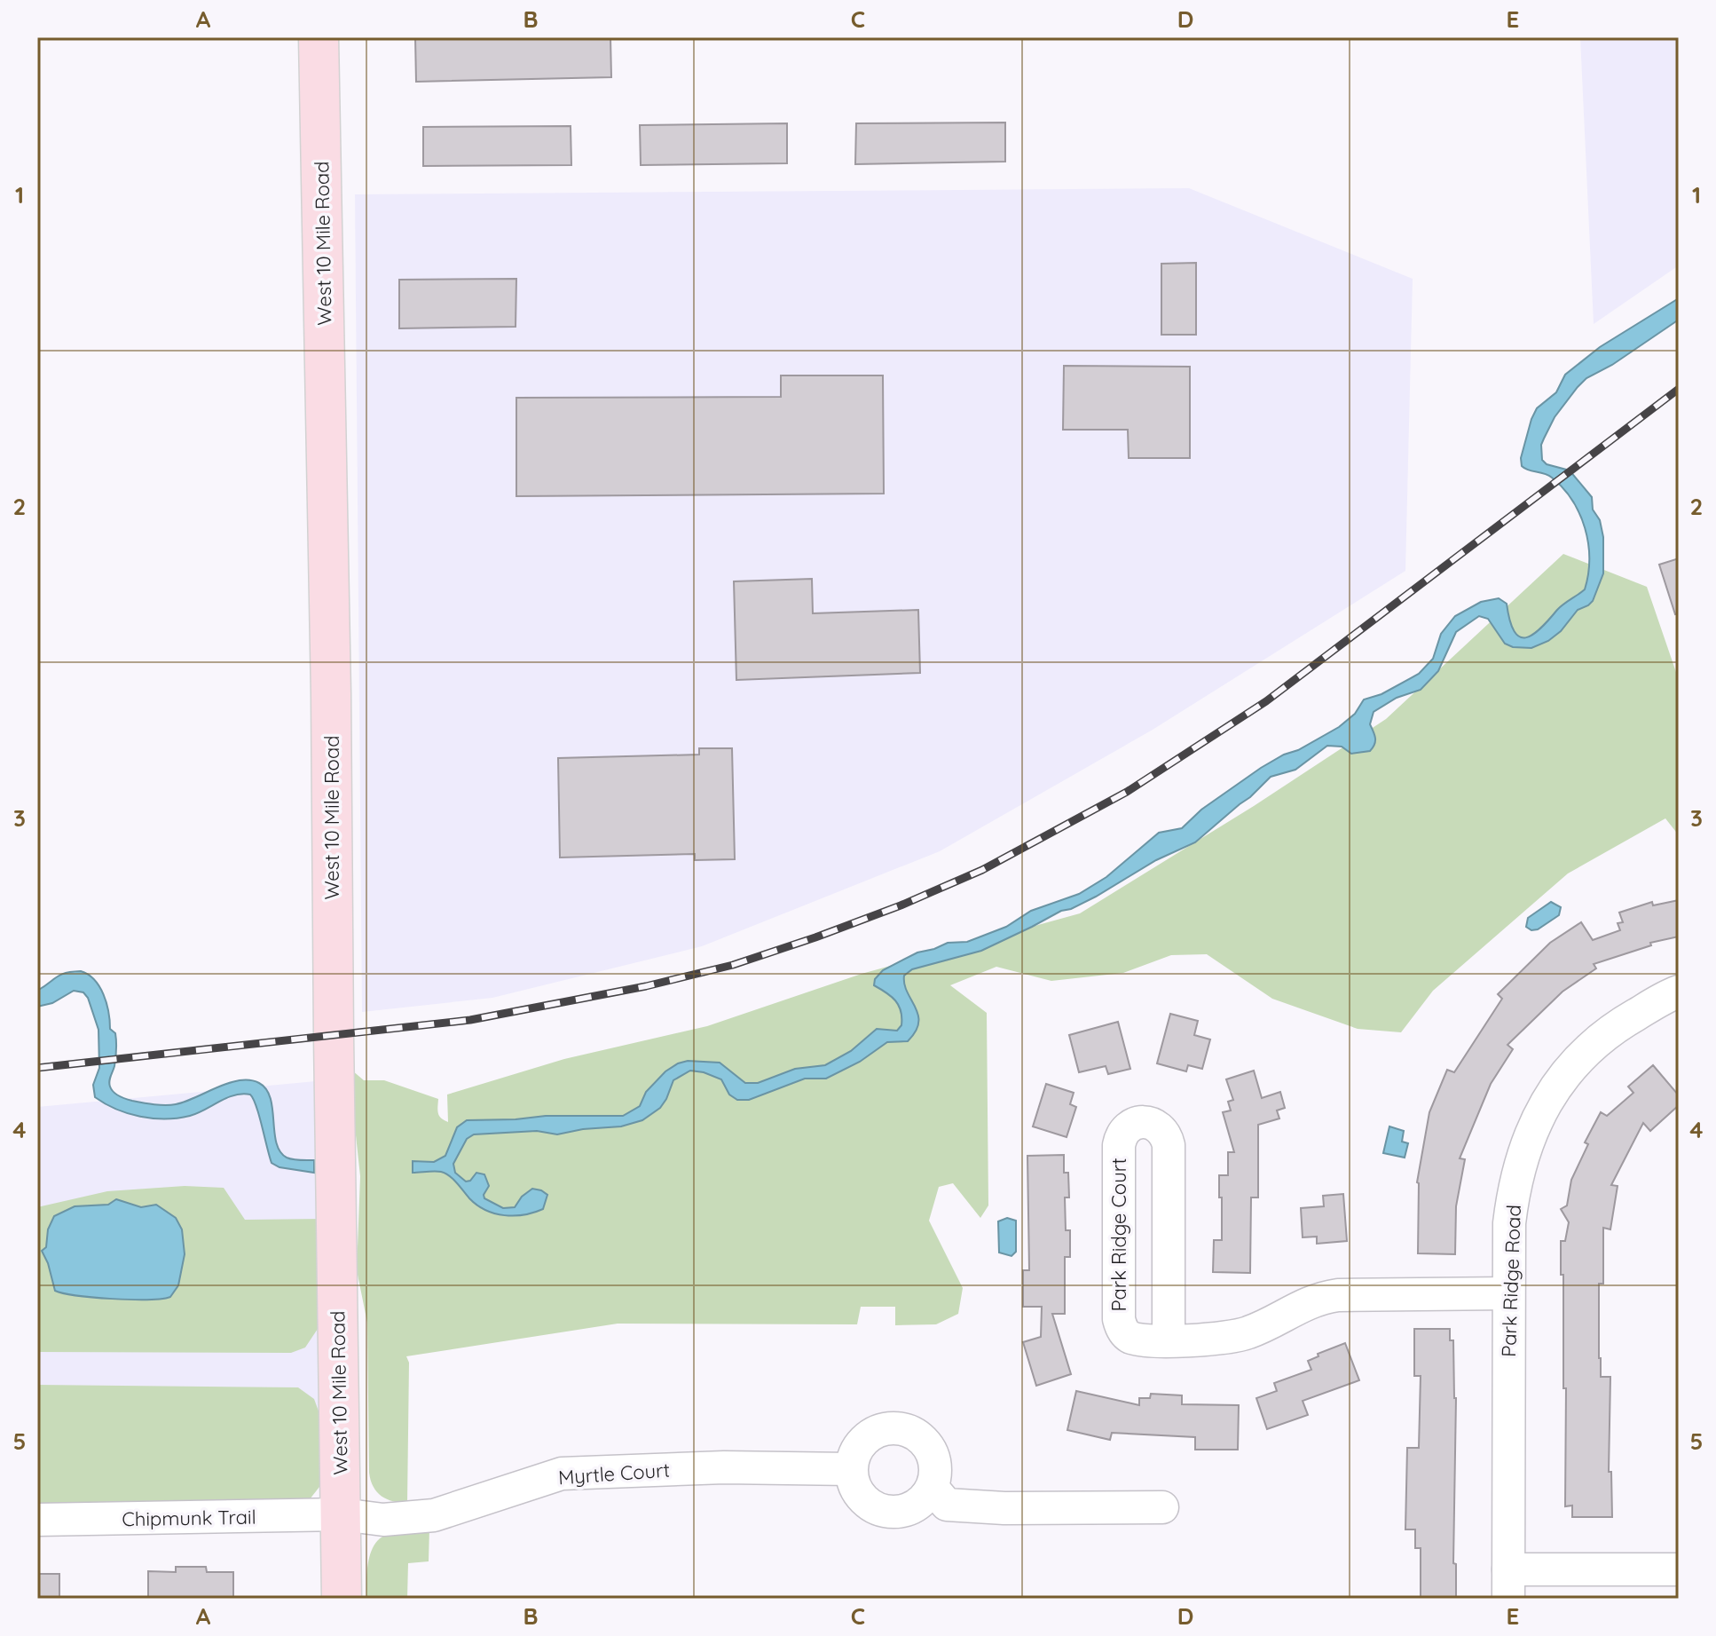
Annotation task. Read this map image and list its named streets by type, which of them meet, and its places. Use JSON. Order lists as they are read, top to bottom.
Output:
{
  "streets": {
    "main road": ["West 10 Mile Road"],
    "street": [
      "Park Ridge Court",
      "Park Ridge Road",
      "Myrtle Court",
      "Chipmunk Trail"
    ]
  },
  "crossings": [
    ["West 10 Mile Road", "Myrtle Court"],
    ["West 10 Mile Road", "Chipmunk Trail"],
    ["Park Ridge Court", "Park Ridge Road"],
    ["Myrtle Court", "Chipmunk Trail"]
  ],
  "grid": {
    "columns": [
      "A",
      "B",
      "C",
      "D",
      "E"
    ],
    "rows": [
      "1",
      "2",
      "3",
      "4",
      "5"
    ]
  }
}
